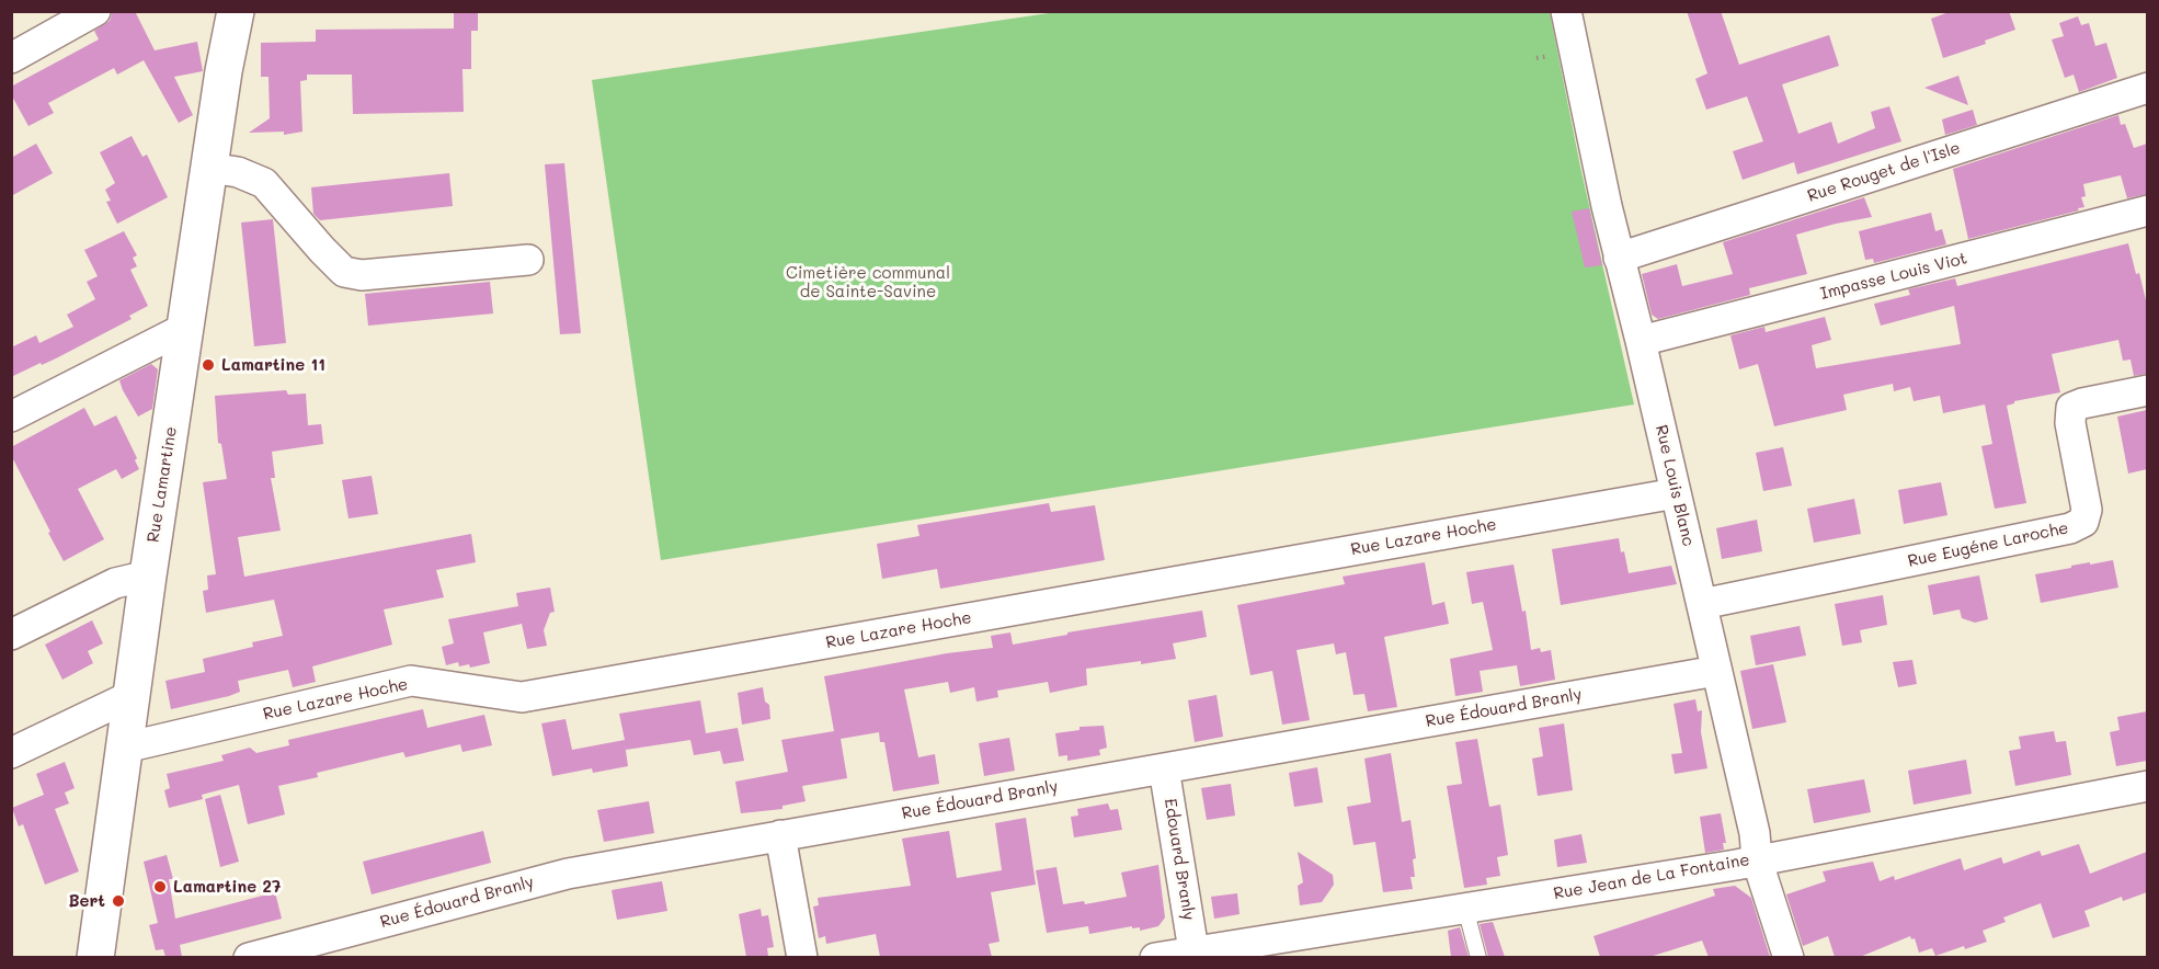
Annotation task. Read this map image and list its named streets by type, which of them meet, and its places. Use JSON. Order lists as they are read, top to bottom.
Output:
{
  "streets": {
    "street": [
      "Rue Rouget de l'Isle",
      "Impasse Louis Viot",
      "Rue Lamartine",
      "Rue Louis Blanc",
      "Rue Lazare Hoche",
      "Rue Eugéne Laroche",
      "Rue Édouard Branly",
      "Edouard Branly",
      "Rue Jean de La Fontaine"
    ]
  },
  "crossings": [
    ["Rue Rouget de l'Isle", "Rue Louis Blanc"],
    ["Impasse Louis Viot", "Rue Louis Blanc"],
    ["Rue Lamartine", "Rue Lazare Hoche"],
    ["Rue Louis Blanc", "Rue Lazare Hoche"],
    ["Rue Louis Blanc", "Rue Eugéne Laroche"],
    ["Rue Louis Blanc", "Rue Édouard Branly"],
    ["Rue Louis Blanc", "Rue Jean de La Fontaine"],
    ["Rue Édouard Branly", "Edouard Branly"],
    ["Edouard Branly", "Rue Jean de La Fontaine"]
  ],
  "parks": ["Cimetière communal de Sainte-Savine"],
  "places": ["Lamartine 11", "Lamartine 27", "Bert"]
}
